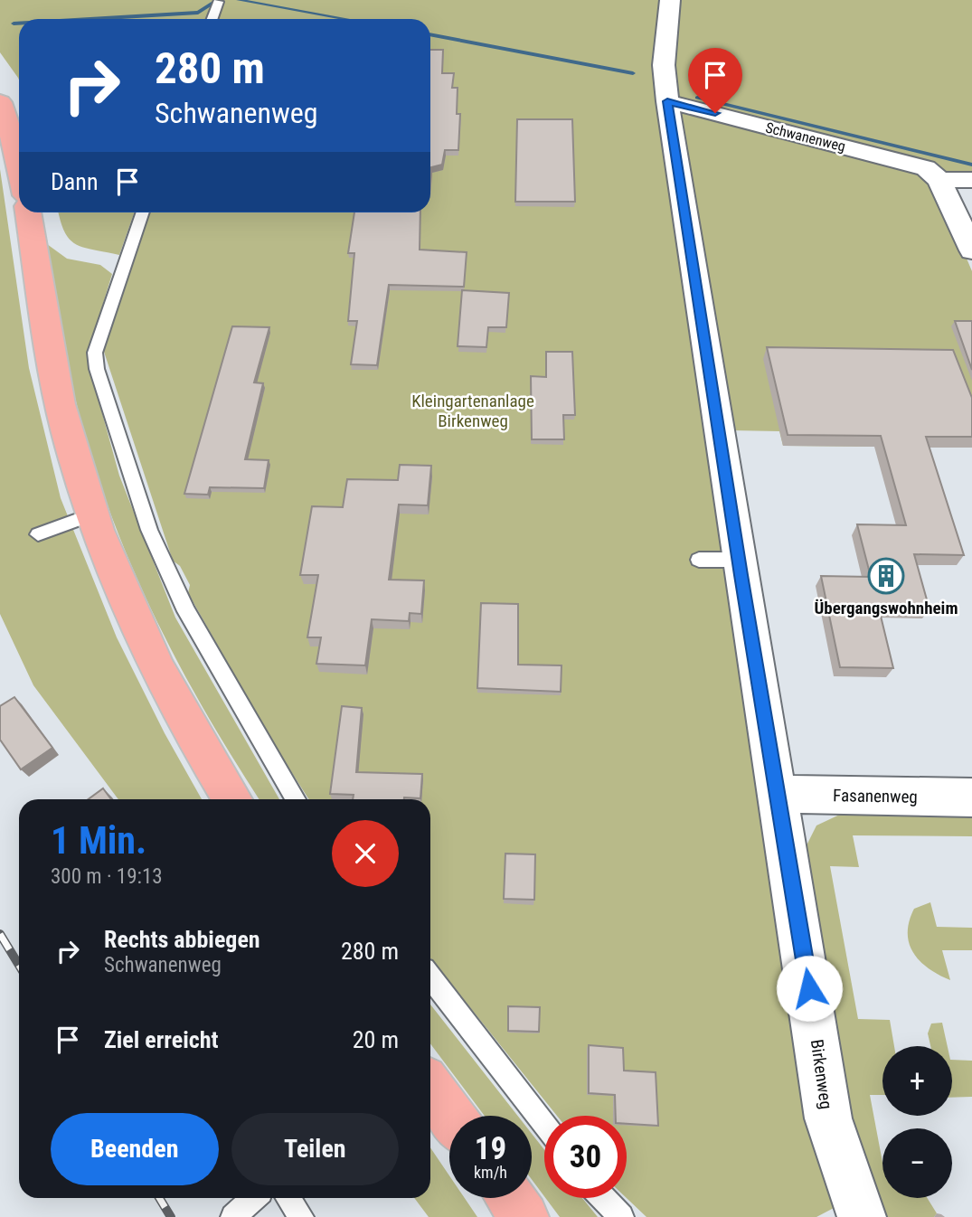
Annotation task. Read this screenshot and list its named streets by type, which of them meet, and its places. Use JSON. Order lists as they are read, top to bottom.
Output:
{
  "streets": {
    "street": ["Schwanenweg", "Fasanenweg", "Birkenweg"]
  },
  "crossings": [
    ["Schwanenweg", "Birkenweg"],
    ["Fasanenweg", "Birkenweg"]
  ],
  "parks": ["Kleingartenanlage Birkenweg"],
  "places": {
    "building": ["Übergangswohnheim"]
  },
  "page": {
    "turn": ["280 m", "Schwanenweg"],
    "then": "Dann",
    "heading": ["1 Min.", "300 m · 19:13"],
    "list": [
      {
        "name": "Rechts abbiegen",
        "note": "Schwanenweg",
        "value": "280 m"
      },
      {
        "name": "Ziel erreicht",
        "value": "20 m"
      }
    ],
    "map_buttons": ["+", "−"],
    "buttons": ["Beenden", "Teilen"],
    "speed": "19 km/h",
    "limit": "30"
  }
}
